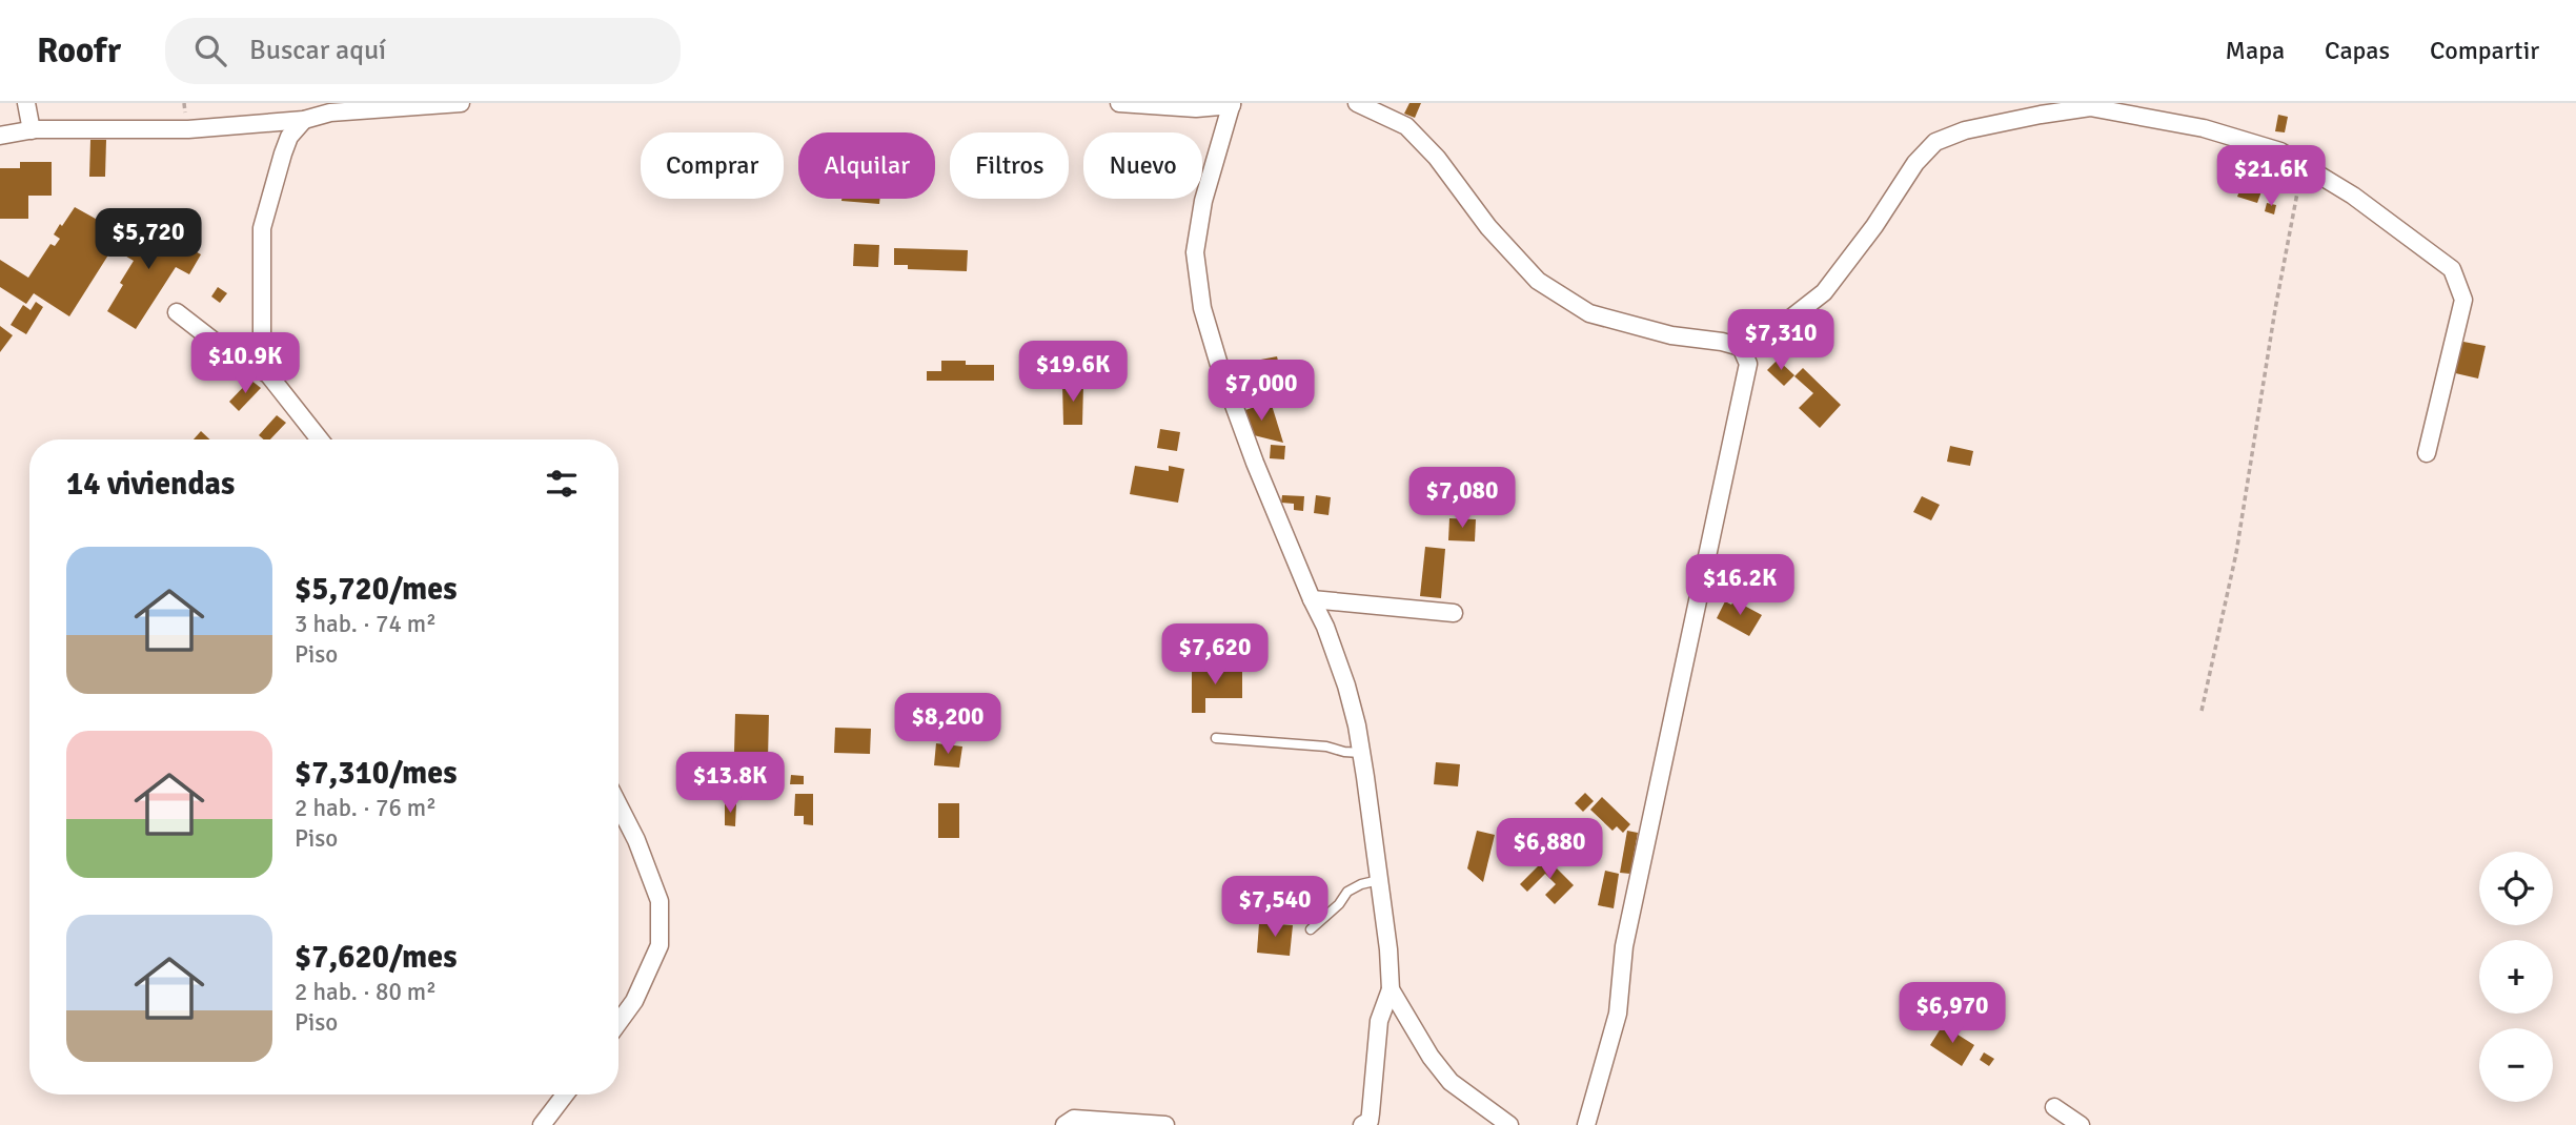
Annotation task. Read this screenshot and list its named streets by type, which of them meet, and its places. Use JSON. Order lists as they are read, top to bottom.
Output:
{
  "page": {
    "header": "Roofr",
    "search": "Buscar aquí",
    "nav": ["Mapa", "Capas", "Compartir"],
    "chip": [
      "Comprar",
      "Alquilar",
      "Filtros",
      "Nuevo"
    ],
    "price": [
      "$21.6K",
      "$5,720",
      "$7,310",
      "$10.9K",
      "$19.6K",
      "$7,000",
      "$7,080",
      "$16.2K",
      "$7,620",
      "$8,200",
      "$13.8K",
      "$6,880",
      "$7,540",
      "$6,970"
    ],
    "heading": "14 viviendas",
    "list": [
      {
        "name": "$5,720/mes",
        "note": "3 hab. · 74 m² · Piso"
      },
      {
        "name": "$7,310/mes",
        "note": "2 hab. · 76 m² · Piso"
      },
      {
        "name": "$7,620/mes",
        "note": "2 hab. · 80 m² · Piso"
      }
    ],
    "map_buttons": ["+", "−"]
  }
}
